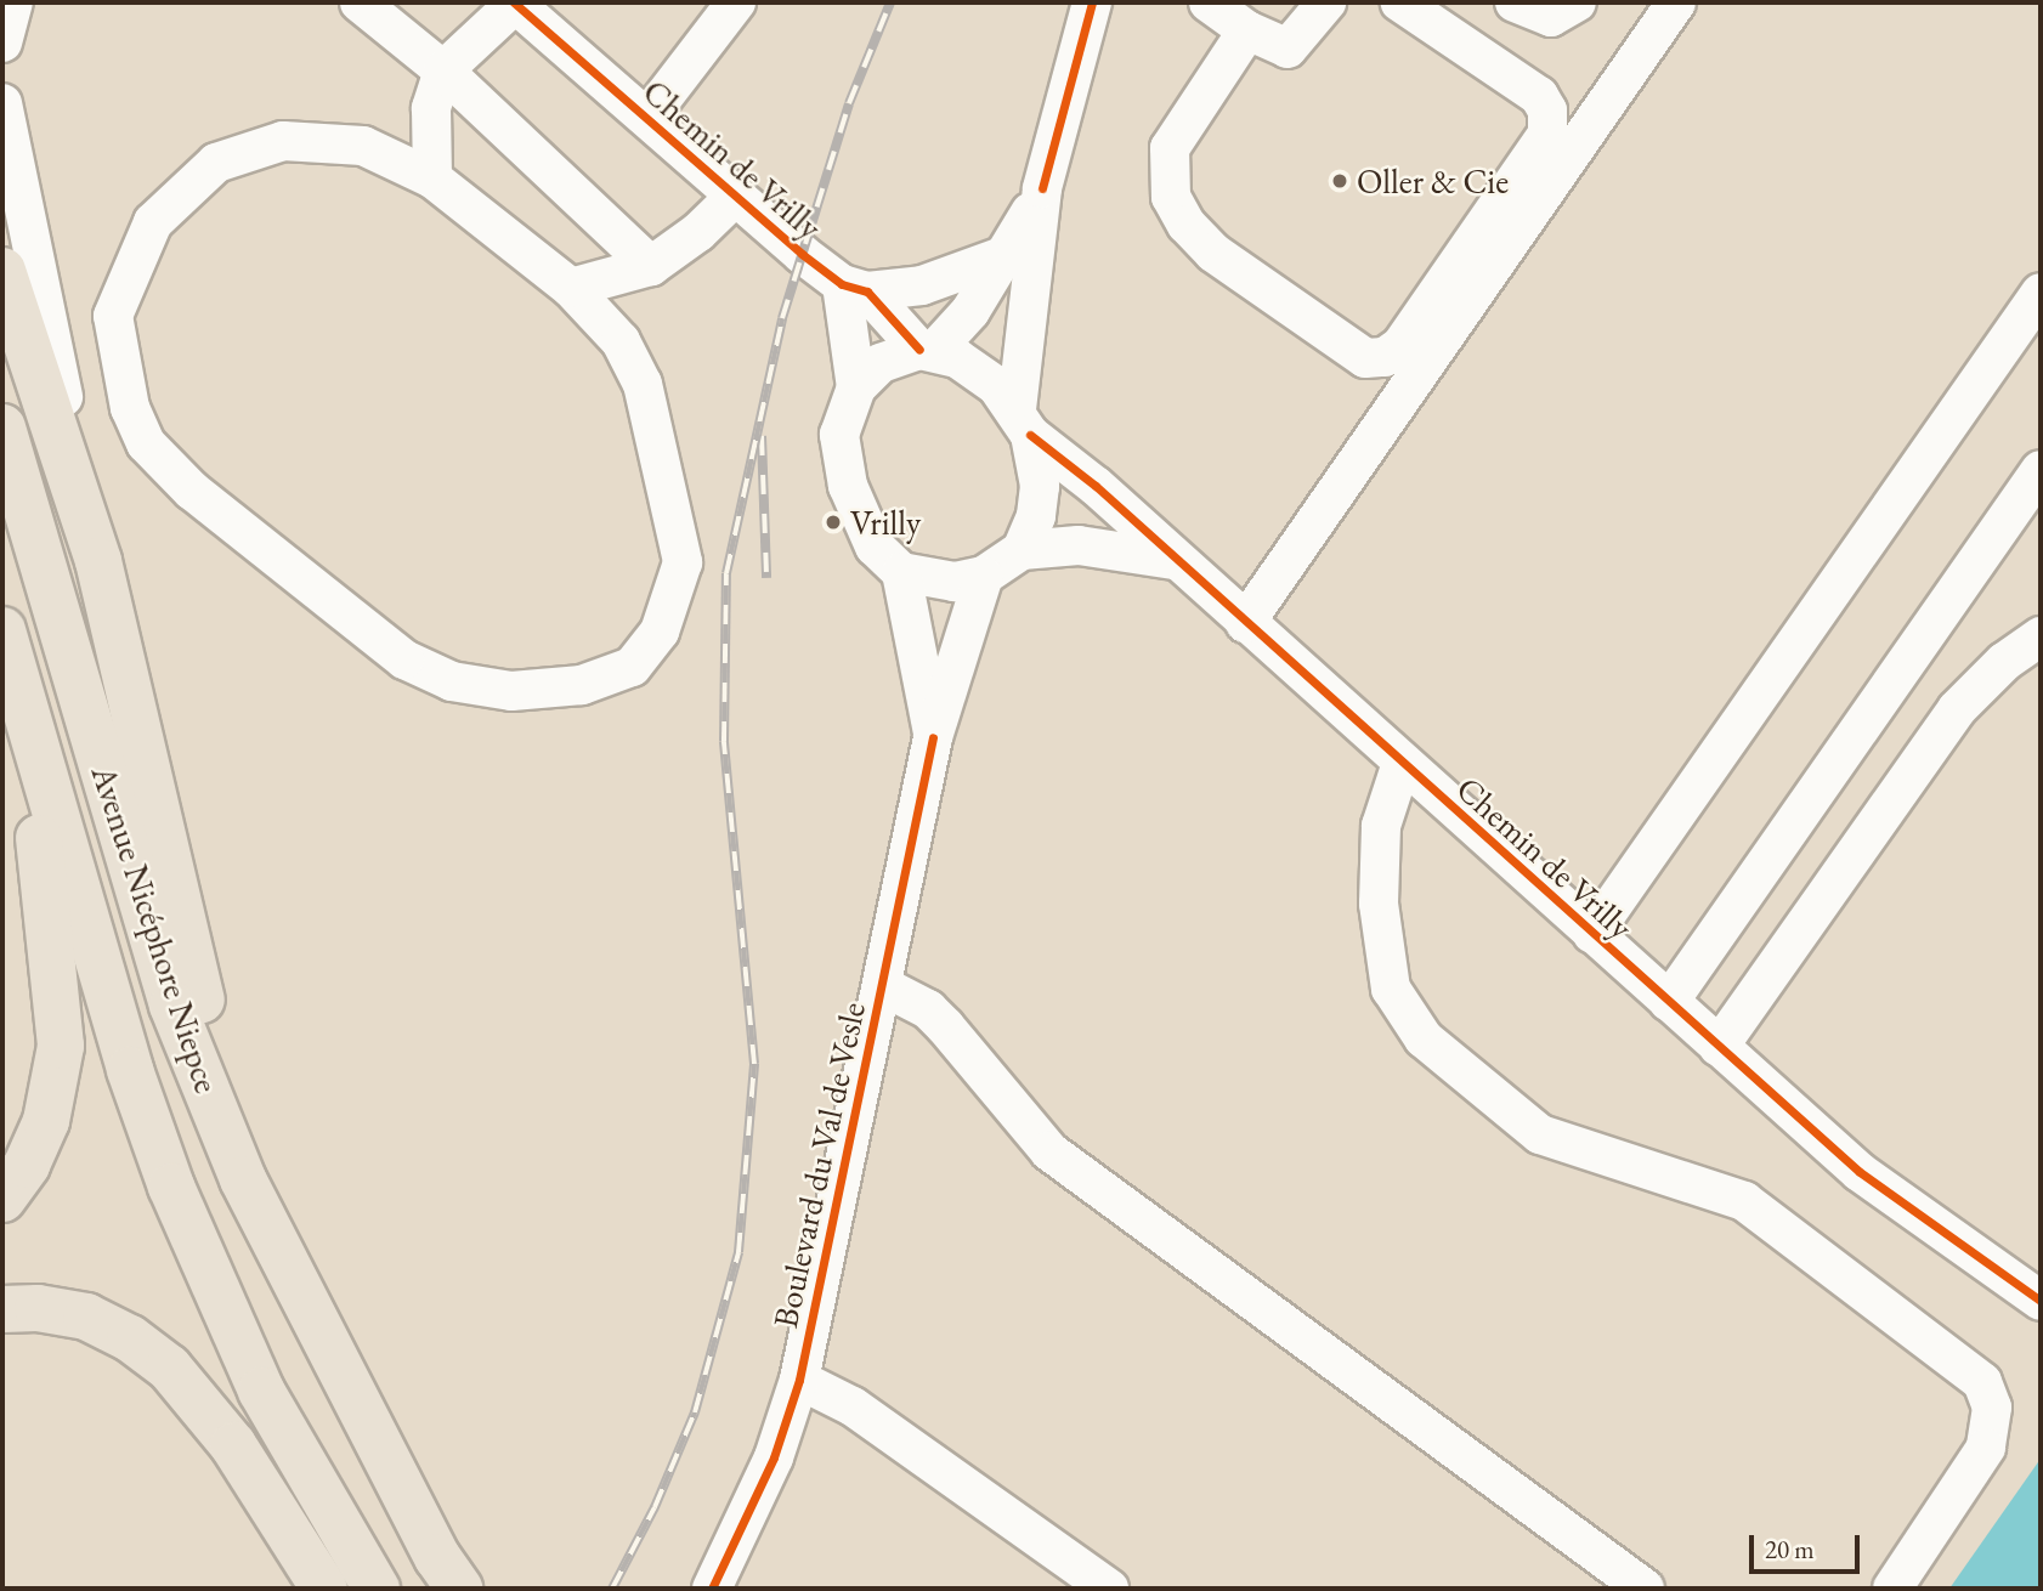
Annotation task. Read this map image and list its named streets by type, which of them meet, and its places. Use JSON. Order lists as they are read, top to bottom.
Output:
{
  "streets": {
    "highway": ["Avenue Nicéphore Niepce"],
    "street": ["Chemin de Vrilly", "Boulevard du Val de Vesle"]
  },
  "crossings": [
    ["Chemin de Vrilly", "Boulevard du Val de Vesle"]
  ],
  "places": ["Oller & Cie", "Vrilly"],
  "scale_bar": "20 m"
}
